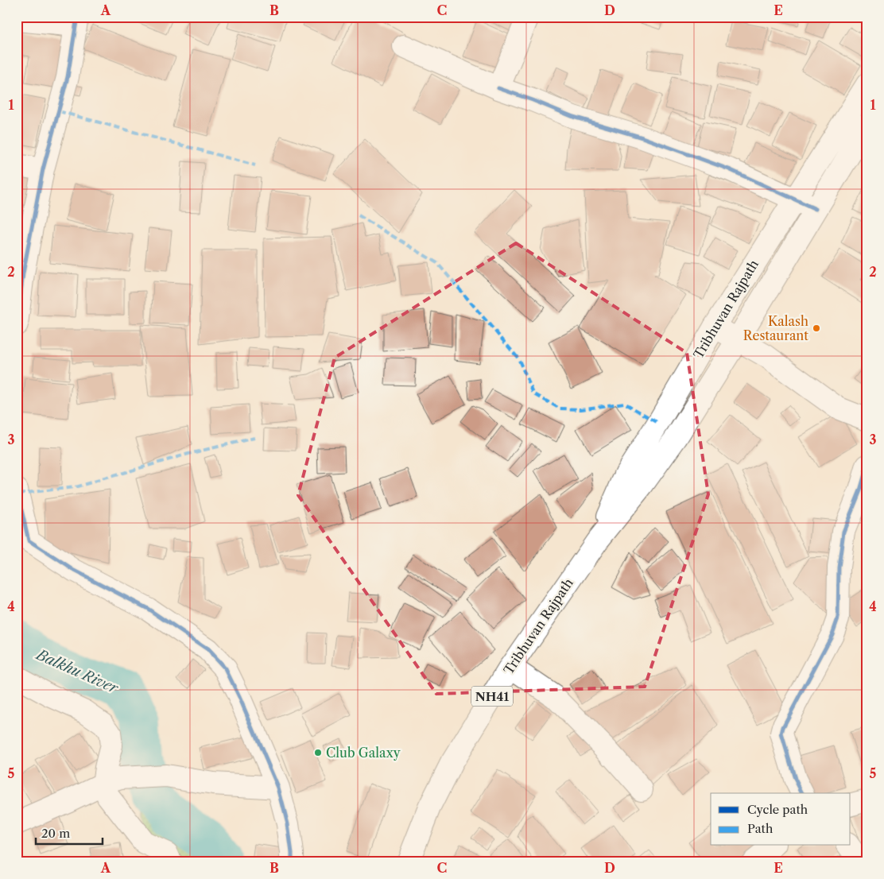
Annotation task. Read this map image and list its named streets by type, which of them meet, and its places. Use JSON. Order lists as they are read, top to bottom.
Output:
{
  "streets": {
    "main road": ["Tribhuvan Rajpath", "NH41"]
  },
  "water": ["Balkhu River"],
  "places": ["Kalash Restaurant", "Club Galaxy"],
  "legend": ["Cycle path", "Path"],
  "scale_bar": "20 m",
  "grid": {
    "columns": [
      "A",
      "B",
      "C",
      "D",
      "E"
    ],
    "rows": [
      "1",
      "2",
      "3",
      "4",
      "5"
    ]
  }
}
